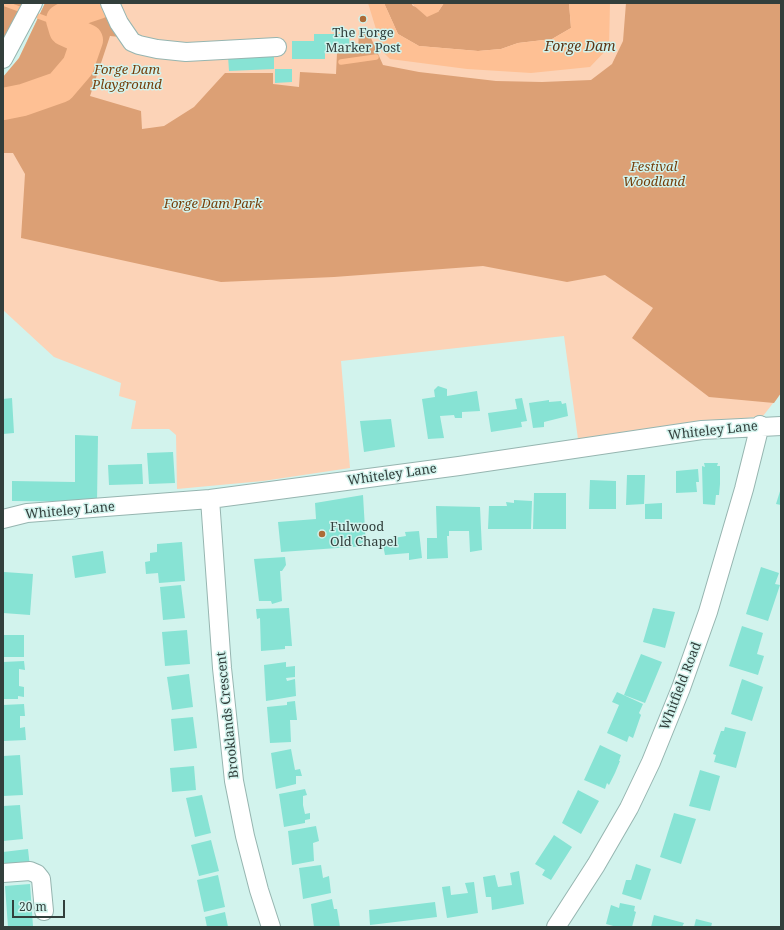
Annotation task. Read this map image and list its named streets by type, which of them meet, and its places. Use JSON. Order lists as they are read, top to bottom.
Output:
{
  "streets": {
    "street": ["Whiteley Lane", "Whitfield Road", "Brooklands Crescent"]
  },
  "crossings": [
    ["Whiteley Lane", "Whitfield Road"],
    ["Whiteley Lane", "Brooklands Crescent"]
  ],
  "water": ["Forge Dam"],
  "parks": ["Forge Dam Playground", "Festival Woodland", "Forge Dam Park"],
  "places": ["The Forge Marker Post", "Fulwood Old Chapel"],
  "scale_bar": "20 m"
}
